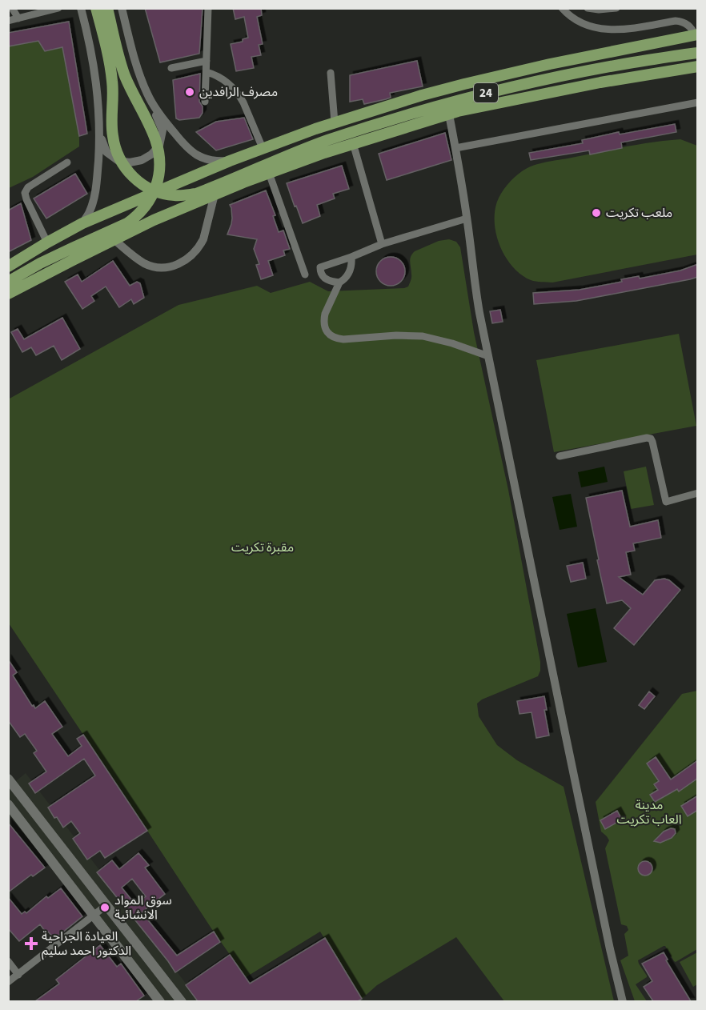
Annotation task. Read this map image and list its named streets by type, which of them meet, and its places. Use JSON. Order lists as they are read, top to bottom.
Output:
{
  "streets": {
    "main road": ["24"]
  },
  "parks": ["مقبرة تكريت", "مدينة العاب تكريت"],
  "places": {
    "other": ["مصرف الرافدين", "ملعب تكريت", "سوق المواد الانشائية"],
    "health": ["العيادة الجراحية الدكتور احمد سليم"]
  }
}
